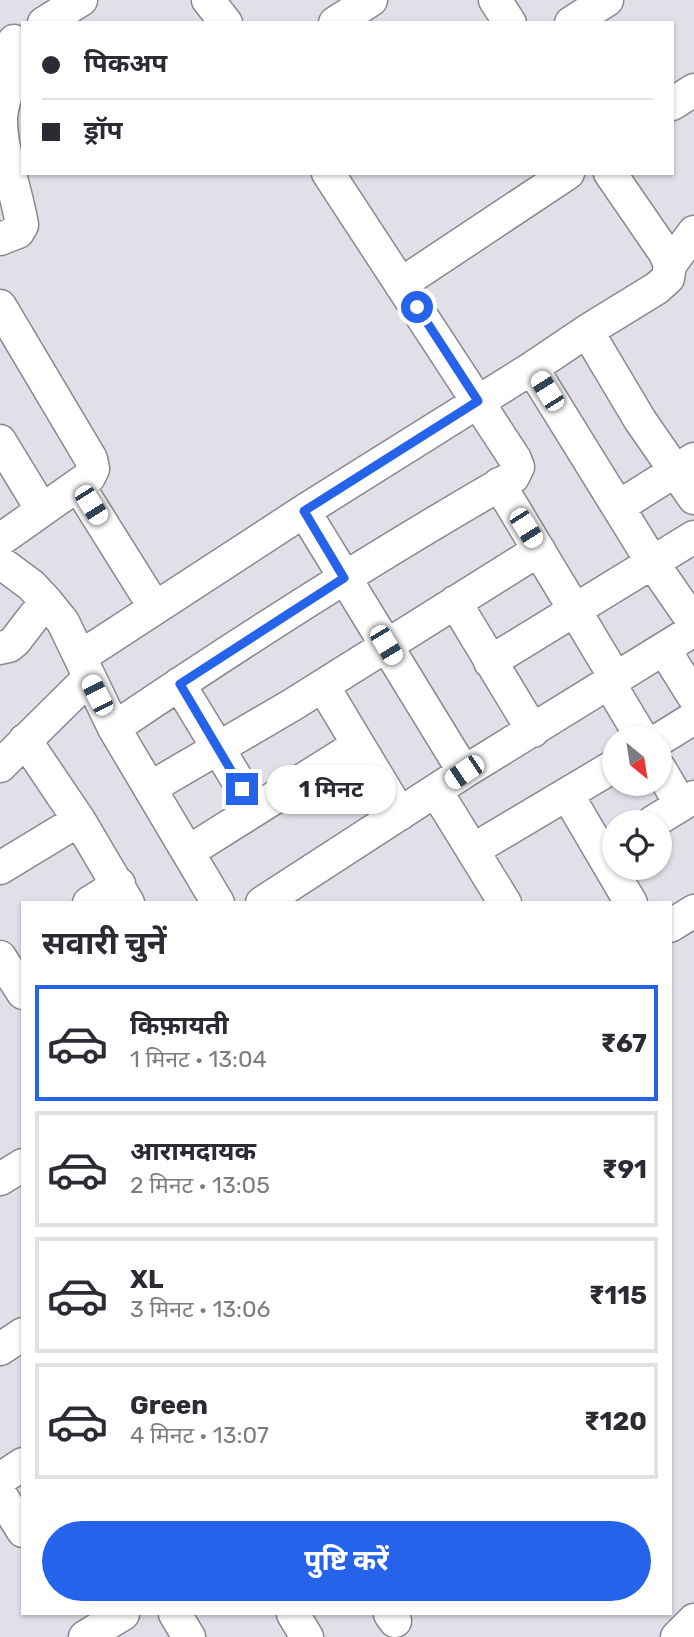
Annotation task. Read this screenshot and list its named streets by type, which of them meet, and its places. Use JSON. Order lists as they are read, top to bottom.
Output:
{
  "north": "bottom right",
  "page": {
    "banner": ["पिकअप", "ड्रॉप"],
    "bubble": "1 मिनट",
    "heading": "सवारी चुनें",
    "list": [
      {
        "name": "किफ़ायती",
        "note": "1 मिनट · 13:04",
        "value": "₹67"
      },
      {
        "name": "आरामदायक",
        "note": "2 मिनट · 13:05",
        "value": "₹91"
      },
      {
        "name": "XL",
        "note": "3 मिनट · 13:06",
        "value": "₹115"
      },
      {
        "name": "Green",
        "note": "4 मिनट · 13:07",
        "value": "₹120"
      }
    ],
    "buttons": "पुष्टि करें"
  }
}
